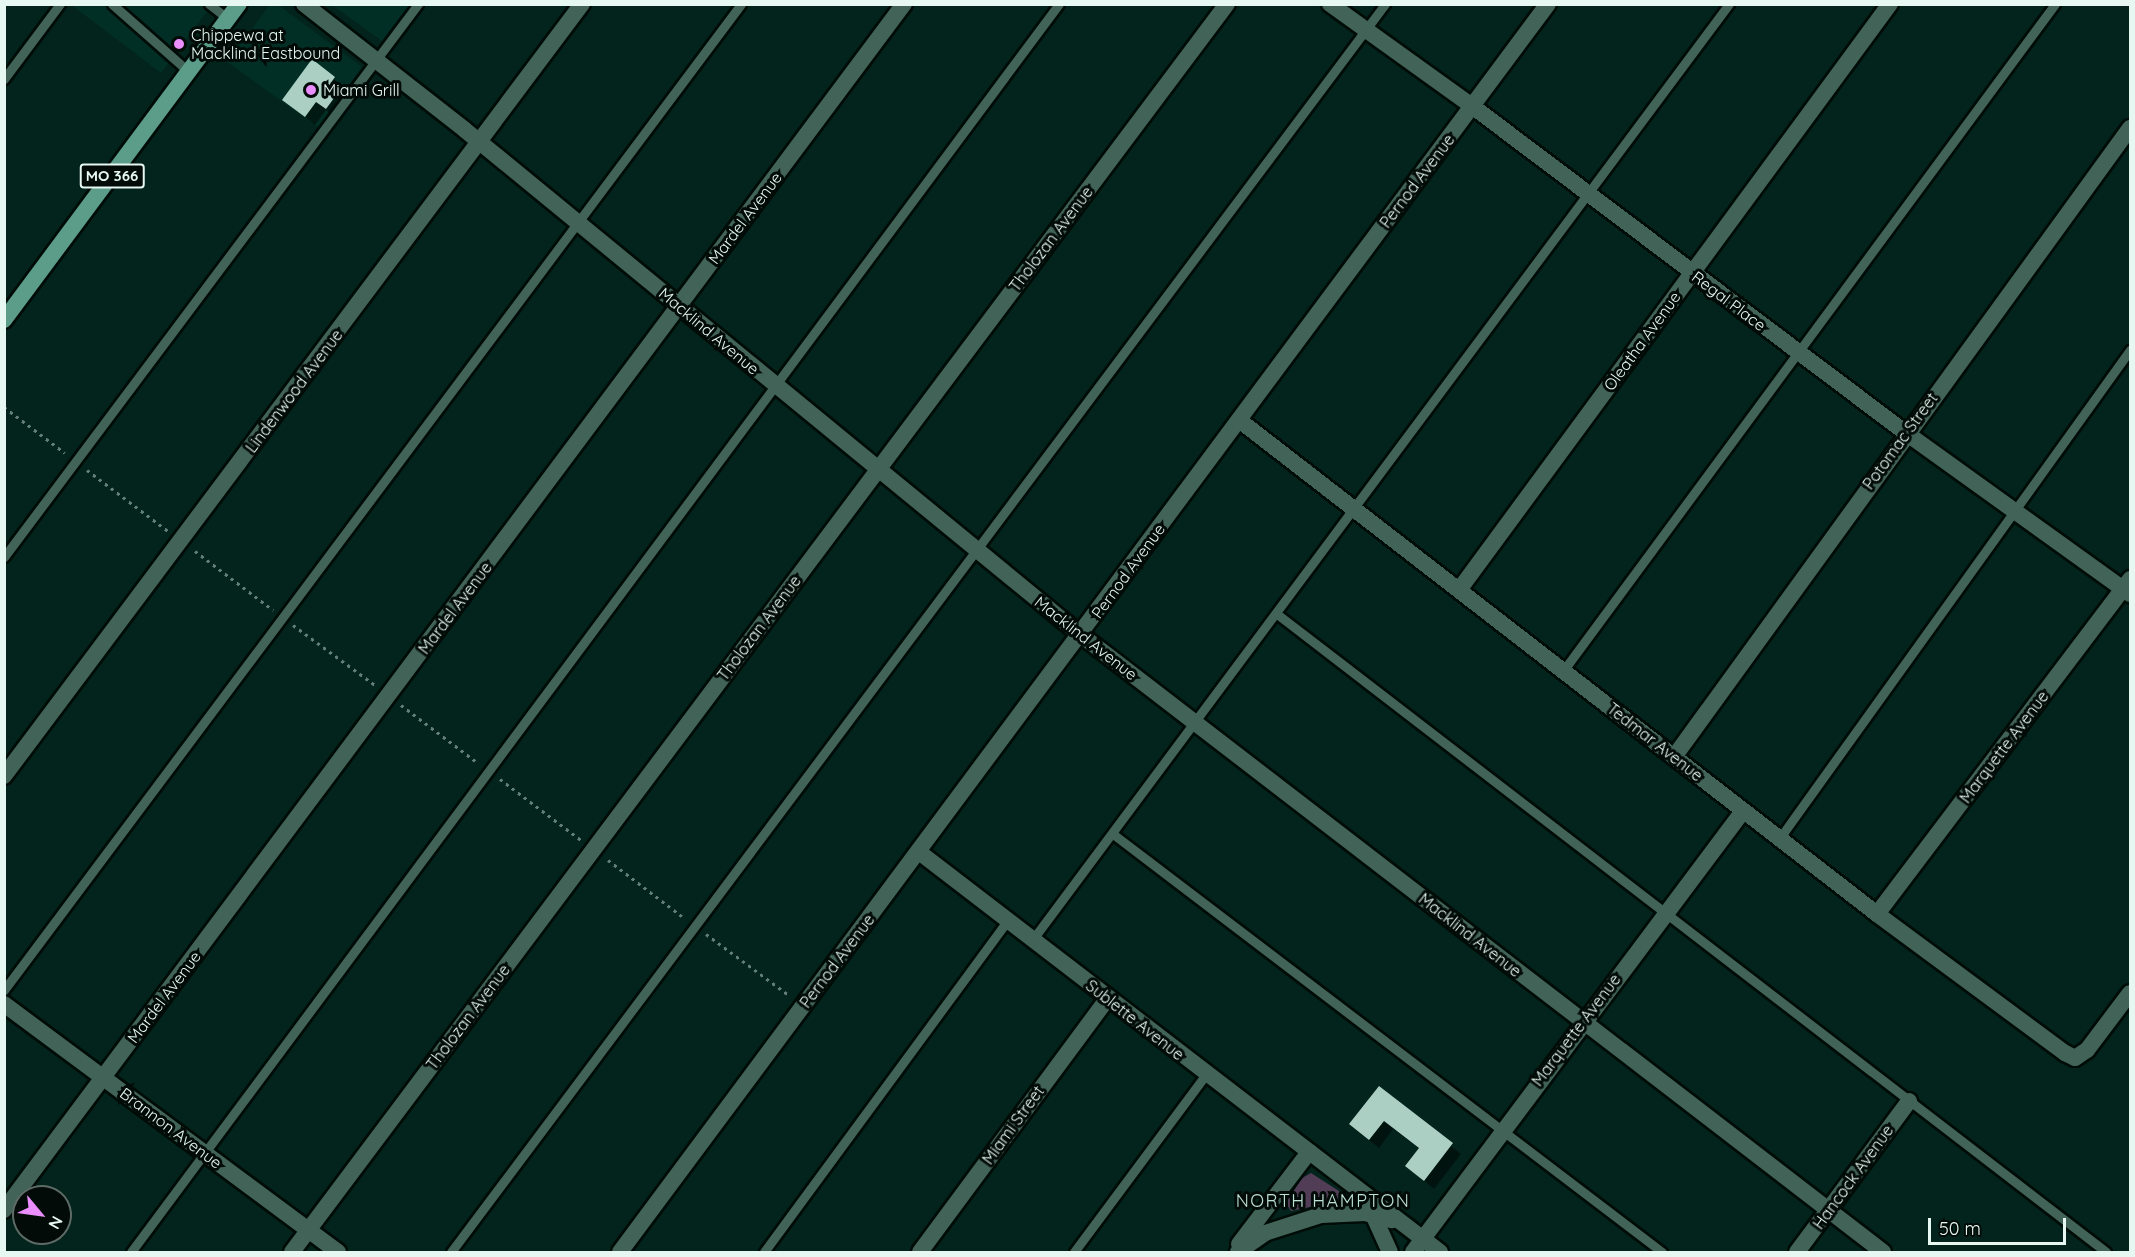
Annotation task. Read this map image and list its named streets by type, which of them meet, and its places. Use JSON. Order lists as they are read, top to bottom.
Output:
{
  "streets": {
    "main road": ["MO 366"],
    "street": [
      "Pernod Avenue",
      "Mardel Avenue",
      "Tholozan Avenue",
      "Regal Place",
      "Macklind Avenue",
      "Oleatha Avenue",
      "Lindenwood Avenue",
      "Potomac Street",
      "Tedmar Avenue",
      "Marquette Avenue",
      "Sublette Avenue",
      "Miami Street",
      "Brannon Avenue",
      "Hancock Avenue"
    ]
  },
  "crossings": [
    ["Pernod Avenue", "Regal Place"],
    ["Pernod Avenue", "Macklind Avenue"],
    ["Pernod Avenue", "Tedmar Avenue"],
    ["Pernod Avenue", "Sublette Avenue"],
    ["Mardel Avenue", "Macklind Avenue"],
    ["Mardel Avenue", "Brannon Avenue"],
    ["Tholozan Avenue", "Macklind Avenue"],
    ["Tholozan Avenue", "Brannon Avenue"],
    ["Regal Place", "Oleatha Avenue"],
    ["Regal Place", "Potomac Street"],
    ["Regal Place", "Marquette Avenue"],
    ["Macklind Avenue", "Lindenwood Avenue"],
    ["Macklind Avenue", "Marquette Avenue"],
    ["Macklind Avenue", "Hancock Avenue"],
    ["Oleatha Avenue", "Tedmar Avenue"],
    ["Potomac Street", "Tedmar Avenue"],
    ["Tedmar Avenue", "Marquette Avenue"],
    ["Marquette Avenue", "Sublette Avenue"],
    ["Sublette Avenue", "Miami Street"]
  ],
  "districts": ["NORTH HAMPTON"],
  "places": ["Chippewa at Macklind Eastbound", "Miami Grill"],
  "scale_bar": "50 m",
  "north": "bottom right"
}
